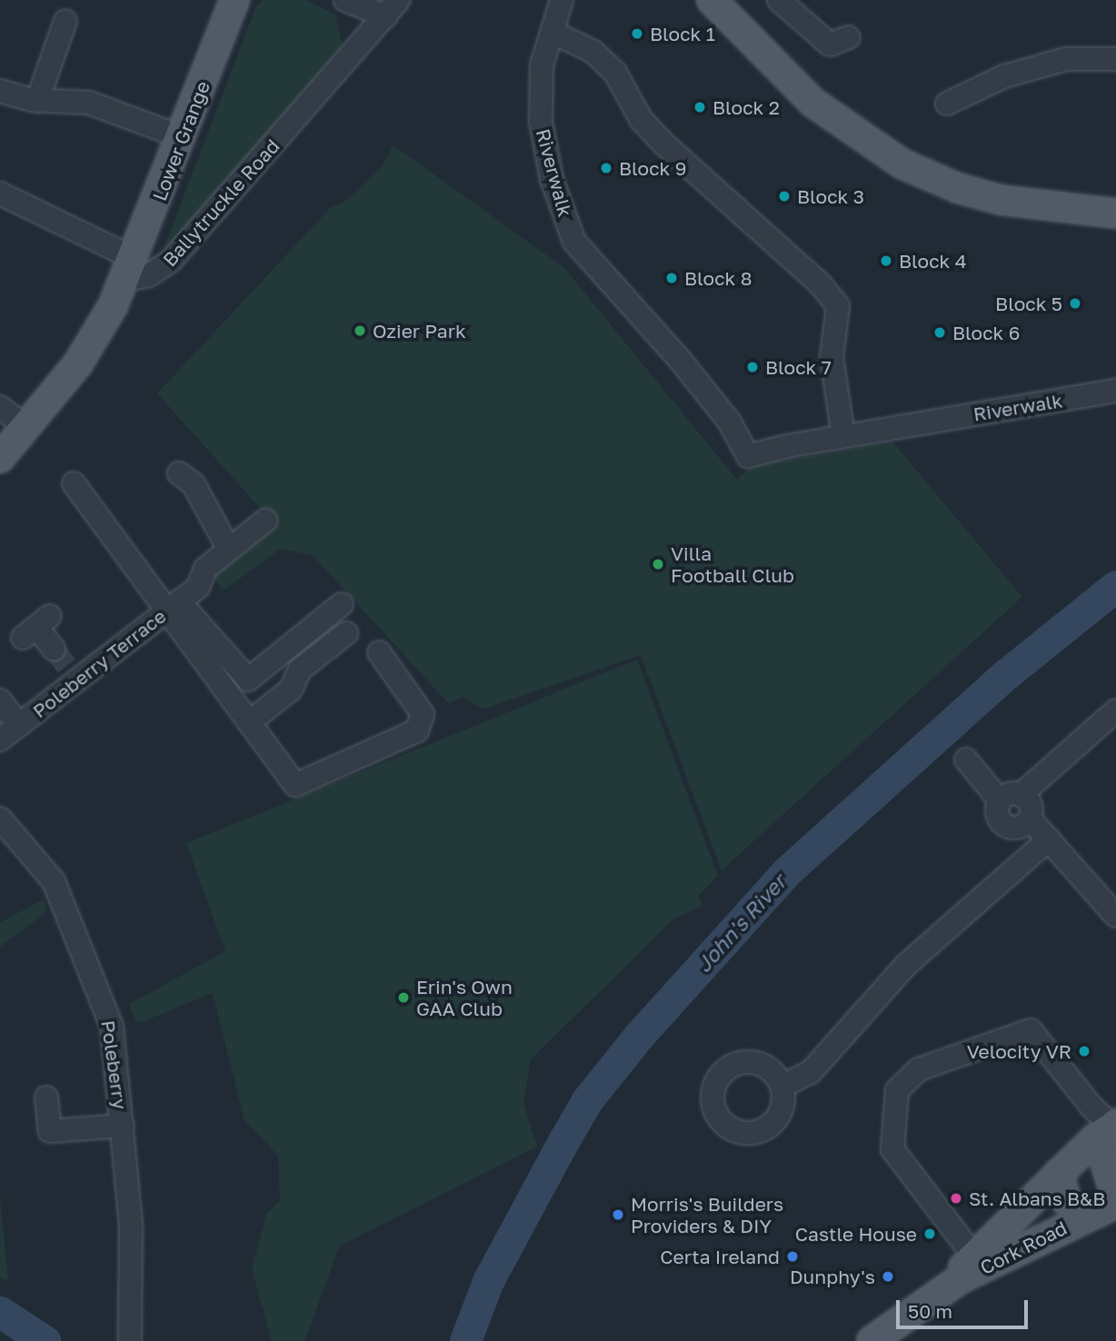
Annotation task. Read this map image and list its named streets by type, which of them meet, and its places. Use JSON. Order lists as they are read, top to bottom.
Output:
{
  "streets": {
    "main road": ["Lower Grange", "Cork Road"],
    "street": [
      "Riverwalk",
      "Ballytruckle Road",
      "Poleberry Terrace",
      "Poleberry"
    ]
  },
  "crossings": [
    ["Lower Grange", "Ballytruckle Road"]
  ],
  "water": ["John's River"],
  "places": [
    "Block 1",
    "Block 2",
    "Block 9",
    "Block 3",
    "Block 4",
    "Block 8",
    "Block 5",
    "Ozier Park",
    "Block 6",
    "Block 7",
    "Villa Football Club",
    "Erin's Own GAA Club",
    "Velocity VR",
    "St. Albans B&B",
    "Morris's Builders Providers & DIY",
    "Castle House",
    "Certa Ireland",
    "Dunphy's"
  ],
  "scale_bar": "50 m"
}
